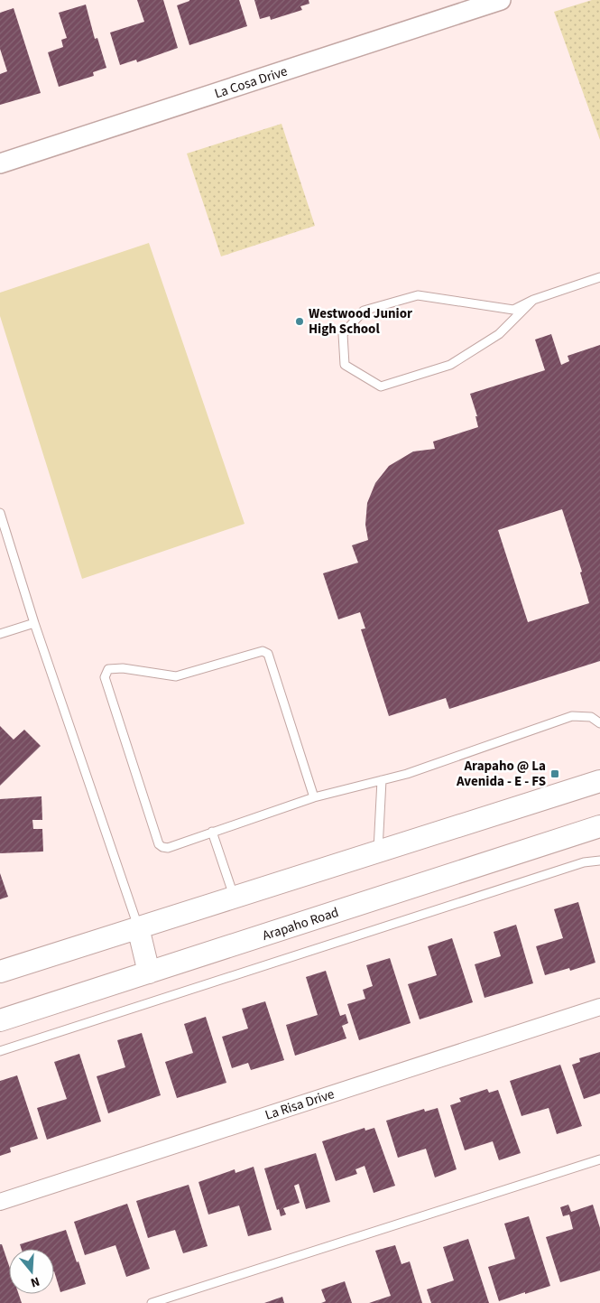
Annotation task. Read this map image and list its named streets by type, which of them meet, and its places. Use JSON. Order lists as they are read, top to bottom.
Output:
{
  "streets": {
    "main road": ["Arapaho Road"],
    "street": ["La Cosa Drive", "La Risa Drive"]
  },
  "places": {
    "other": ["Westwood Junior High School"],
    "transit": ["Arapaho @ La Avenida - E - FS"]
  },
  "north": "bottom"
}
